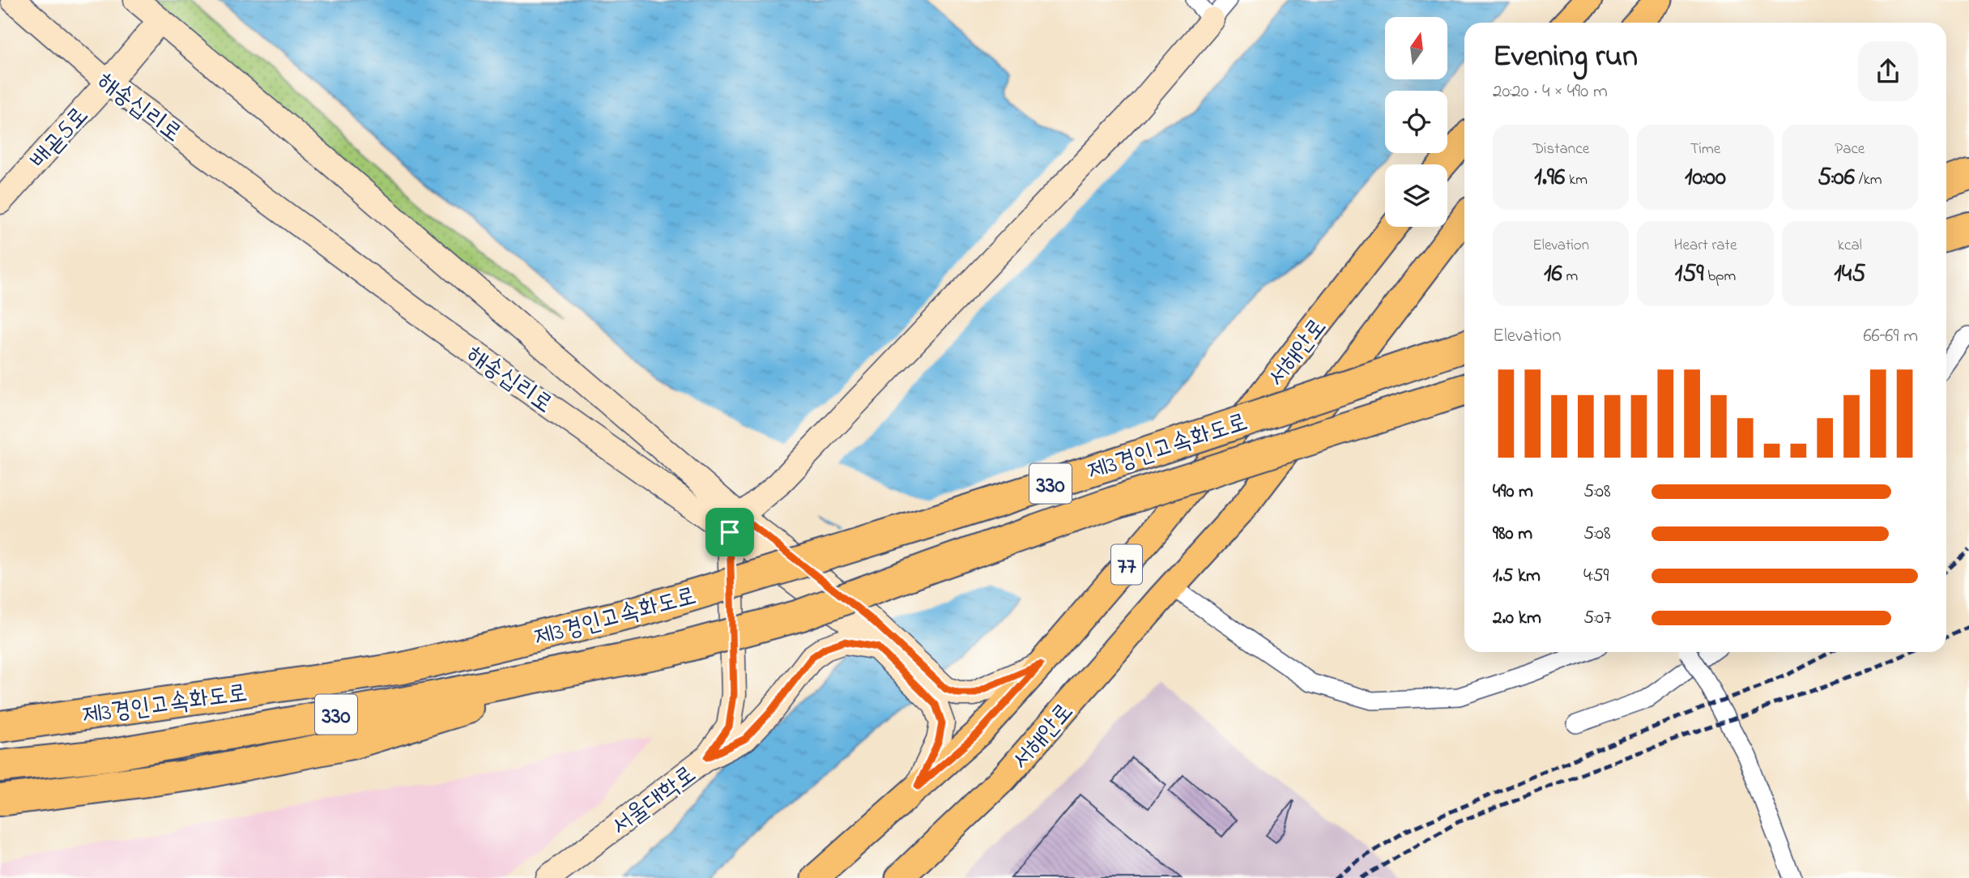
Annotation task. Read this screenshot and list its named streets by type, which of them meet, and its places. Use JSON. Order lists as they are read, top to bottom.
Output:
{
  "streets": {
    "highway": ["제3경인고속화도로", "330"],
    "main road": [
      "해송십리로",
      "배곧5로",
      "서해안로",
      "77",
      "서울대학로"
    ]
  },
  "crossings": [
    ["해송십리로", "배곧5로"],
    ["해송십리로", "서해안로"],
    ["해송십리로", "서울대학로"]
  ],
  "north": "top",
  "page": {
    "heading": ["Evening run", "20:20 · 4 × 490 m"],
    "stats": [
      ["Distance", "1.96 km"],
      ["Time", "10:00"],
      ["Pace", "5:06 /km"],
      ["Elevation", "16 m"],
      ["Heart rate", "159 bpm"],
      ["kcal", "145"]
    ],
    "chart": ["Elevation", "66–69 m"],
    "list": [
      {
        "name": "490 m",
        "note": "5:08"
      },
      {
        "name": "980 m",
        "note": "5:08"
      },
      {
        "name": "1.5 km",
        "note": "4:59"
      },
      {
        "name": "2.0 km",
        "note": "5:07"
      }
    ]
  }
}
